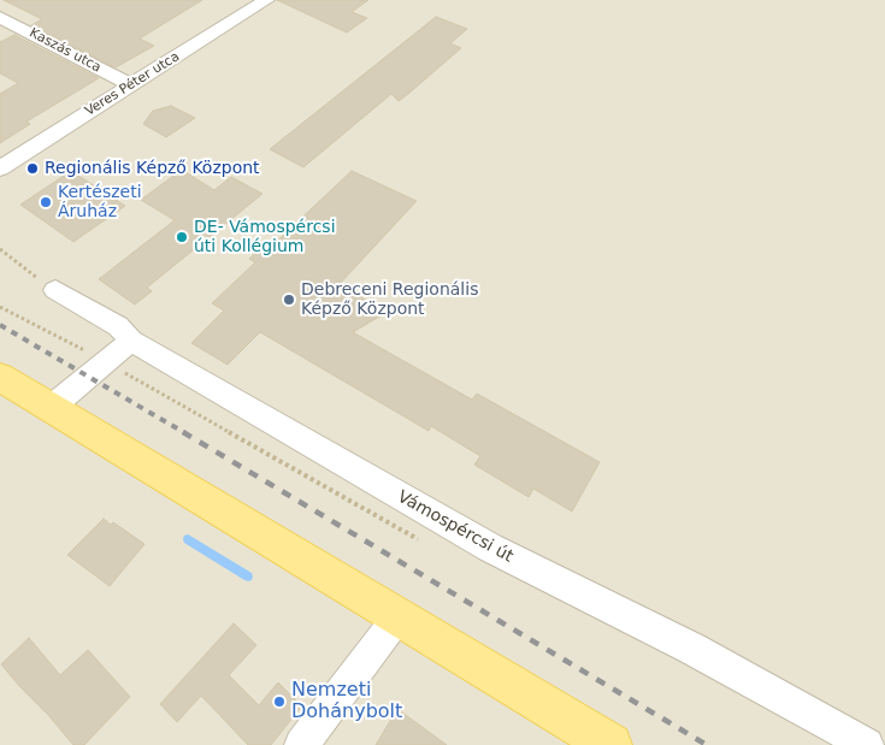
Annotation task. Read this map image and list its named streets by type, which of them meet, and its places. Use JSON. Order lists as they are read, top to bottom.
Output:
{
  "streets": {
    "street": ["Kaszás utca", "Veres Péter utca", "Vámospércsi út"]
  },
  "crossings": [
    ["Kaszás utca", "Veres Péter utca"]
  ],
  "places": [
    "Regionális Képző Központ",
    "Kertészeti Áruház",
    "DE- Vámospércsi úti Kollégium",
    "Debreceni Regionális Képző Központ",
    "Nemzeti Dohánybolt"
  ]
}
